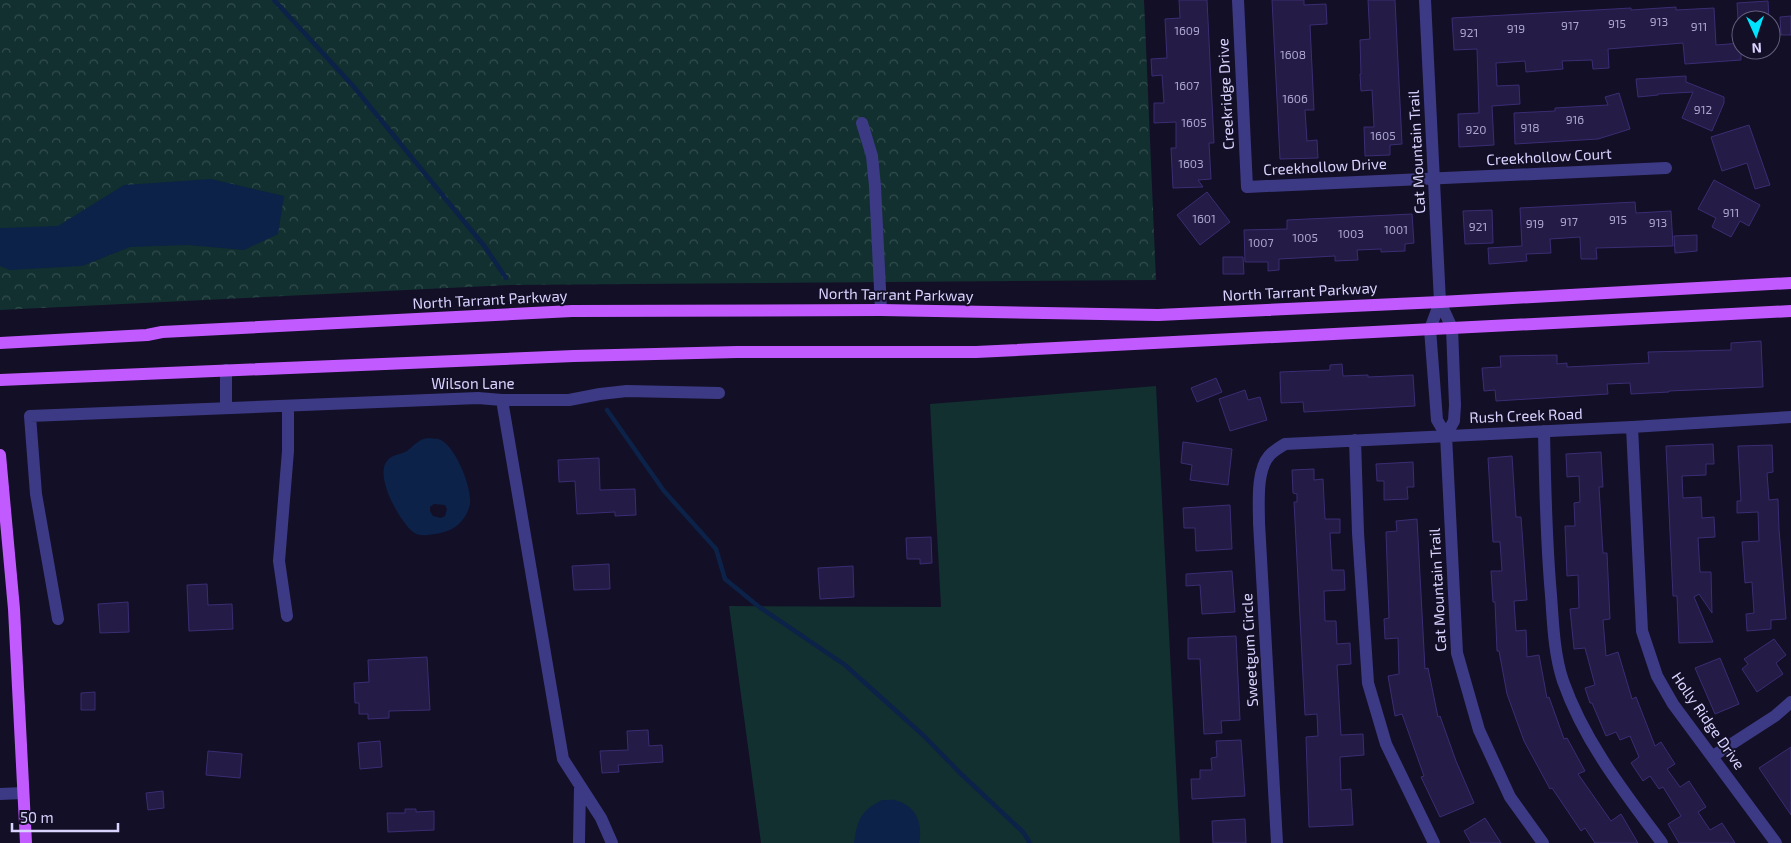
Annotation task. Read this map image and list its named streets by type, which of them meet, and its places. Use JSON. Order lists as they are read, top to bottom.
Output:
{
  "streets": {
    "main road": ["North Tarrant Parkway"],
    "street": [
      "Creekridge Drive",
      "Cat Mountain Trail",
      "Creekhollow Court",
      "Creekhollow Drive",
      "Wilson Lane",
      "Rush Creek Road",
      "Sweetgum Circle",
      "Holly Ridge Drive"
    ]
  },
  "crossings": [
    ["Creekridge Drive", "Creekhollow Drive"],
    ["Cat Mountain Trail", "Creekhollow Court"],
    ["Cat Mountain Trail", "Creekhollow Drive"],
    ["Cat Mountain Trail", "North Tarrant Parkway"],
    ["Cat Mountain Trail", "Rush Creek Road"],
    ["Creekhollow Court", "Creekhollow Drive"],
    ["Rush Creek Road", "Sweetgum Circle"],
    ["Rush Creek Road", "Holly Ridge Drive"]
  ],
  "house_numbers": [
    "913",
    "915",
    "917",
    "911",
    "919",
    "1609",
    "921",
    "1608",
    "1607",
    "1606",
    "912",
    "916",
    "1605",
    "918",
    "920",
    "1605",
    "1603",
    "911",
    "1601",
    "915",
    "917",
    "913",
    "919",
    "921",
    "1001",
    "1003",
    "1005",
    "1007"
  ],
  "scale_bar": "50 m",
  "north": "bottom"
}
